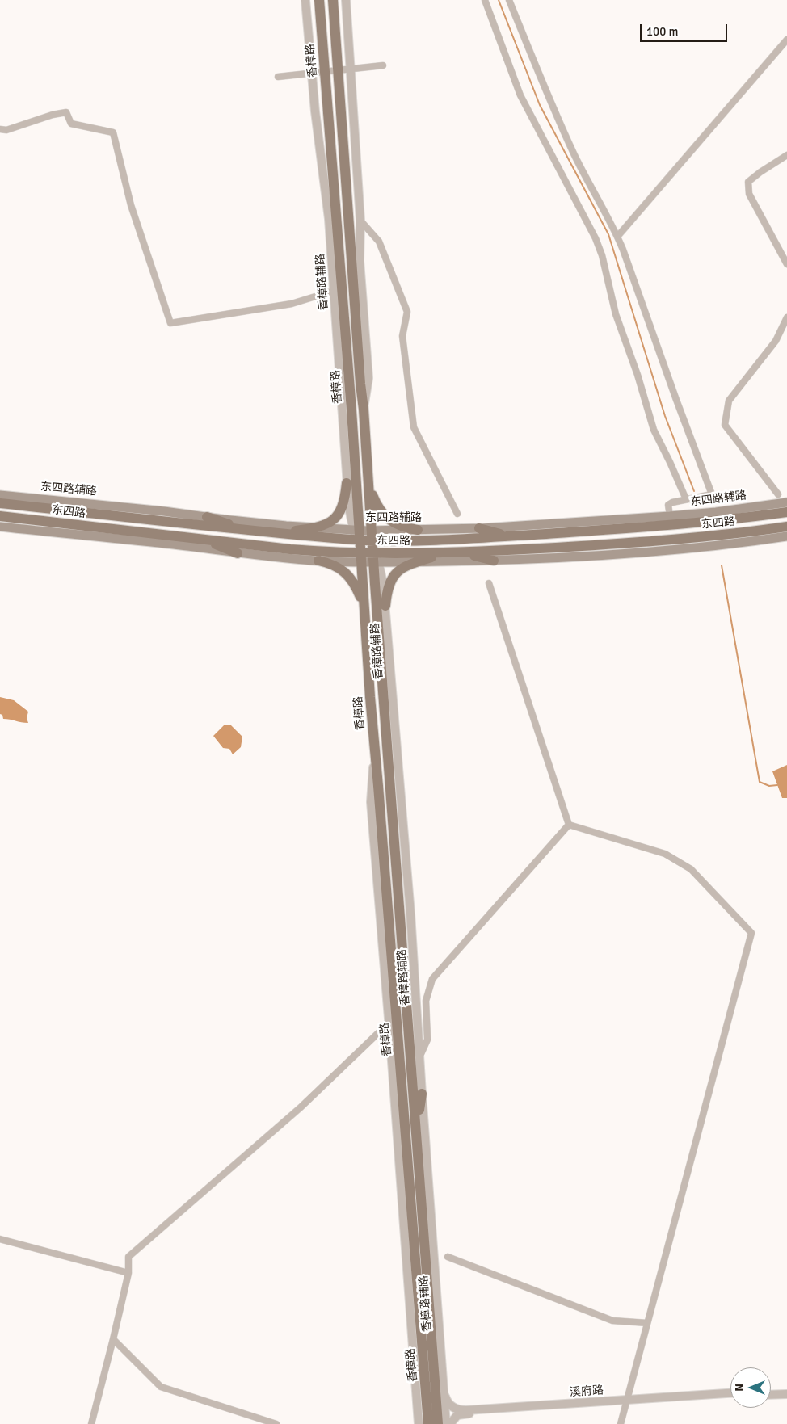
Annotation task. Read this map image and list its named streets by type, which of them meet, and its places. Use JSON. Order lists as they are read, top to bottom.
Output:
{
  "streets": {
    "main road": ["香樟路", "东四路辅路", "东四路"],
    "street": ["香樟路辅路", "溪府路"]
  },
  "crossings": [
    ["香樟路", "香樟路辅路"],
    ["香樟路", "东四路辅路"],
    ["香樟路", "东四路"],
    ["香樟路辅路", "东四路辅路"],
    ["香樟路辅路", "东四路"],
    ["香樟路辅路", "溪府路"],
    ["东四路辅路", "东四路"]
  ],
  "scale_bar": "100 m",
  "north": "left"
}
